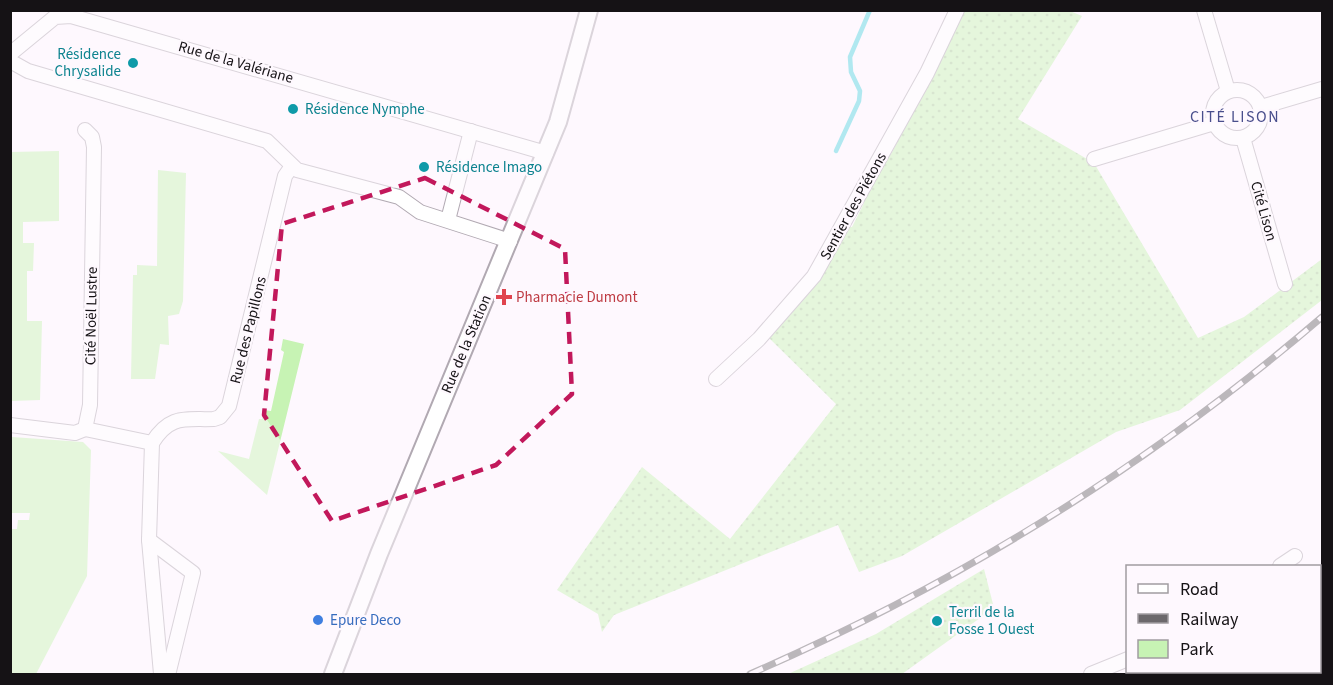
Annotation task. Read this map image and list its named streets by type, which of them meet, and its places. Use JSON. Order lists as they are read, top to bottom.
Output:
{
  "streets": {
    "street": [
      "Rue de la Valériane",
      "Sentier des Piétons",
      "Cité Lison",
      "Cité Noël Lustre",
      "Rue des Papillons",
      "Rue de la Station"
    ]
  },
  "crossings": [
    ["Rue de la Valériane", "Rue de la Station"]
  ],
  "districts": ["CITÉ LISON"],
  "places": {
    "other": [
      "Résidence Chrysalide",
      "Résidence Nymphe",
      "Résidence Imago",
      "Epure Deco",
      "Terril de la Fosse 1 Ouest"
    ],
    "health": ["Pharmacie Dumont"]
  },
  "legend": ["Road", "Railway", "Park"]
}
